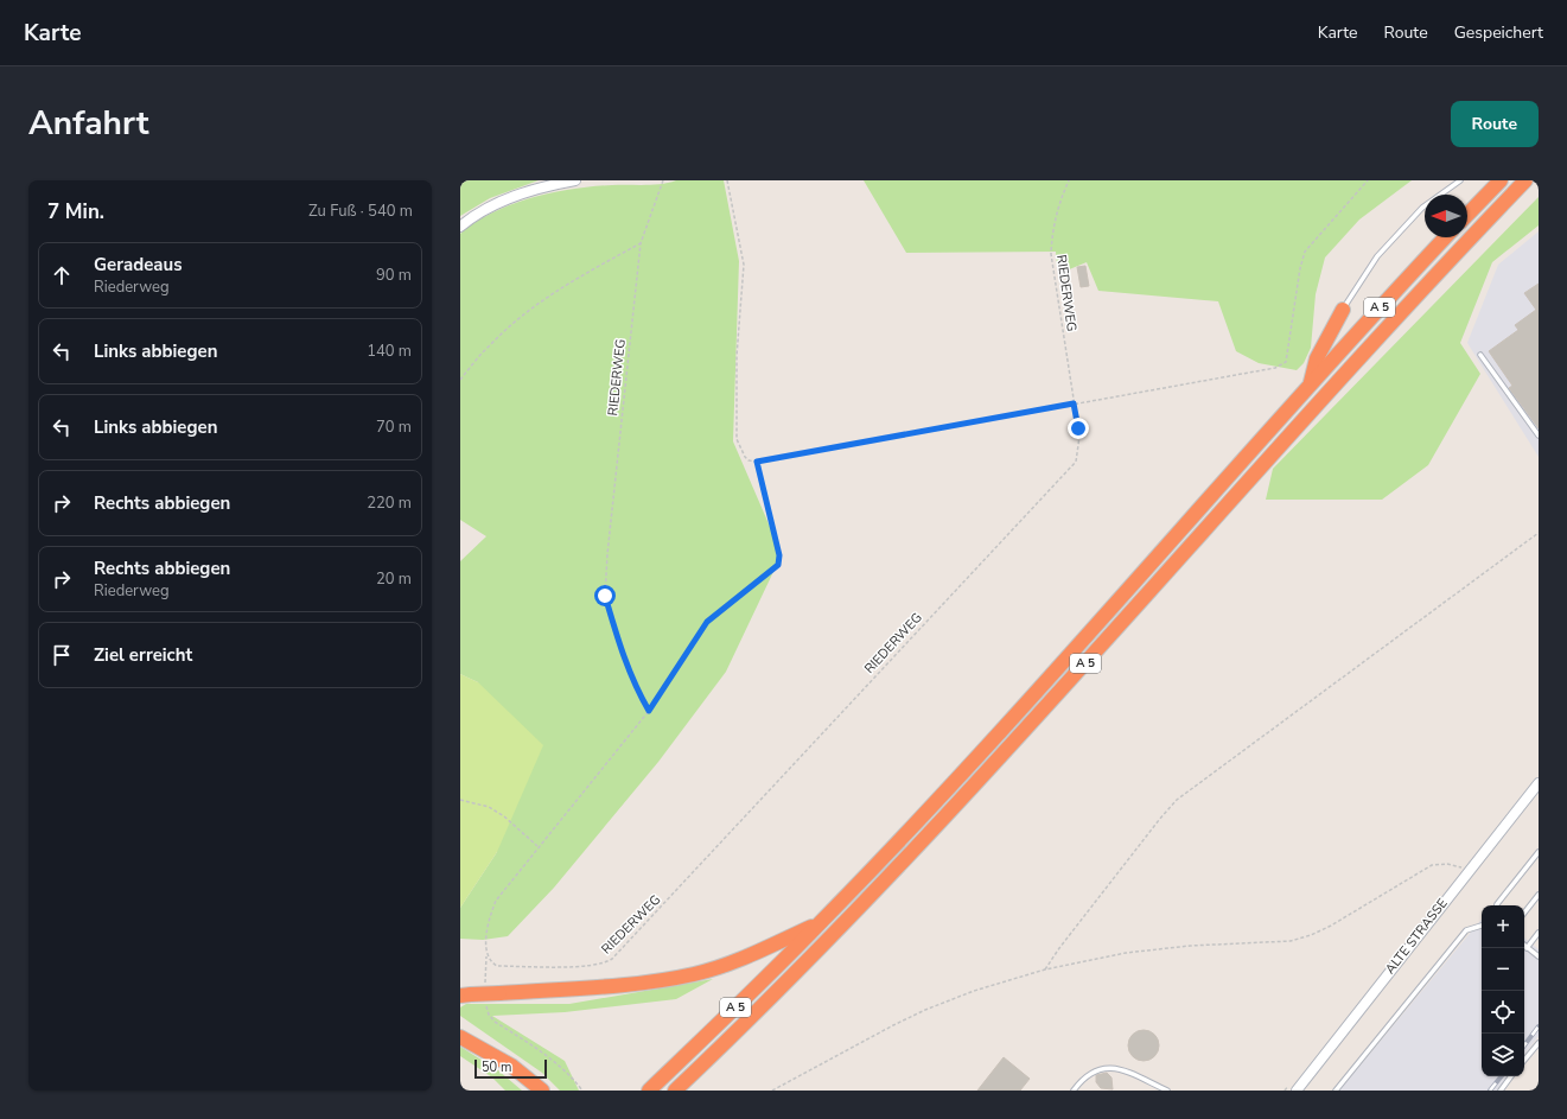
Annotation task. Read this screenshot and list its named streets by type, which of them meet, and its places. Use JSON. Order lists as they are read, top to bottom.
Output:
{
  "streets": {
    "highway": ["A 5"],
    "street": ["ALTE STRASSE"],
    "path": ["RIEDERWEG"]
  },
  "scale_bar": "50 m",
  "north": "left",
  "page": {
    "header": "Karte",
    "nav": ["Karte", "Route", "Gespeichert"],
    "title": "Anfahrt",
    "buttons": "Route",
    "heading": ["7 Min.", "Zu Fuß · 540 m"],
    "list": [
      ["Geradeaus", "Riederweg", "90 m"],
      ["Links abbiegen", "140 m"],
      ["Links abbiegen", "70 m"],
      ["Rechts abbiegen", "220 m"],
      ["Rechts abbiegen", "Riederweg", "20 m"],
      "Ziel erreicht"
    ],
    "map_buttons": ["+", "−"],
    "scale": "50 m"
  }
}
